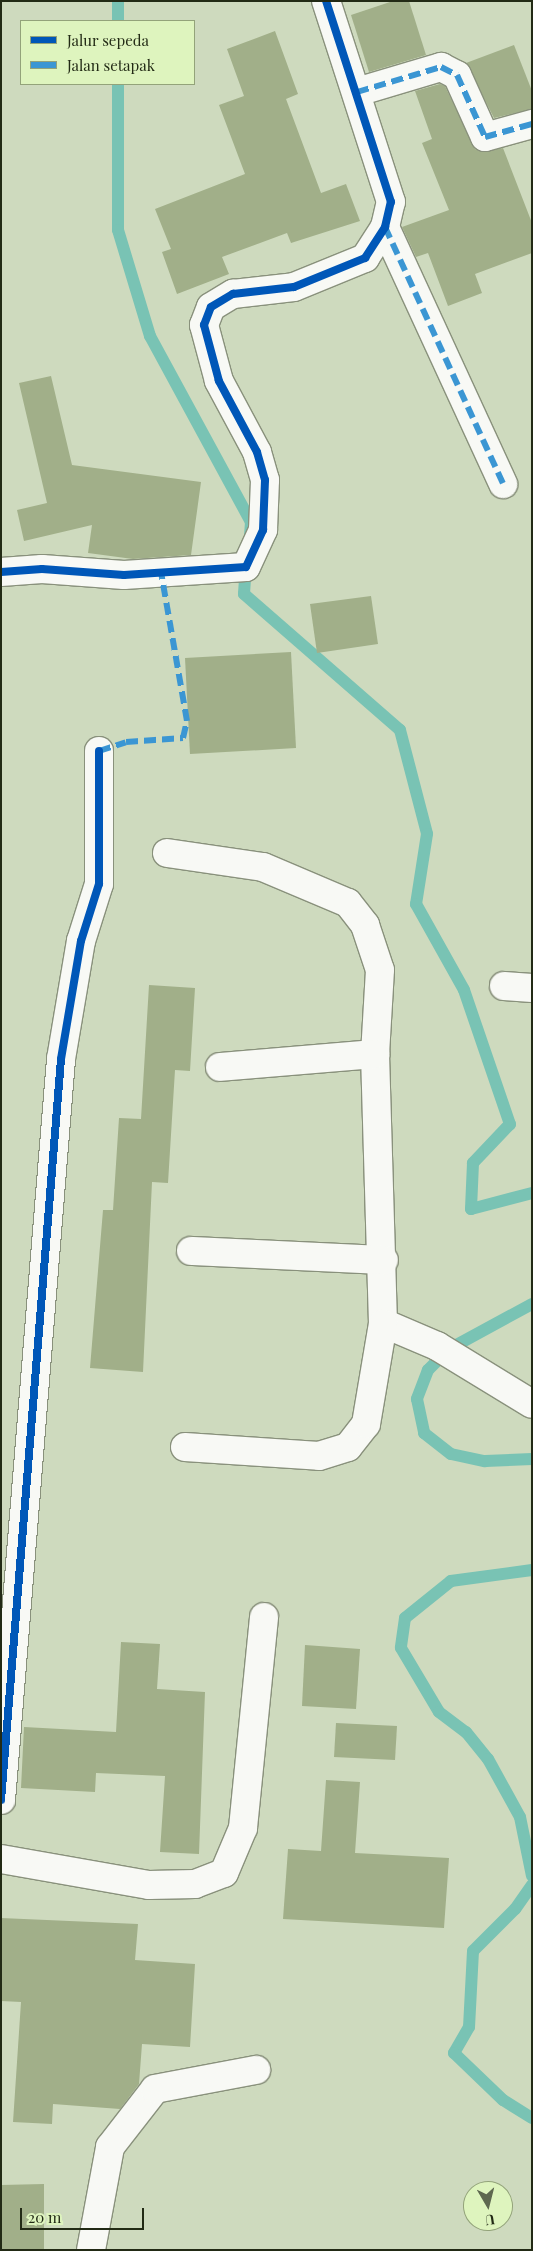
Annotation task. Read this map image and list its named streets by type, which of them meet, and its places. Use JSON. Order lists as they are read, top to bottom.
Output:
{
  "legend": ["Jalur sepeda", "Jalan setapak"],
  "scale_bar": "20 m",
  "north": "bottom"
}
